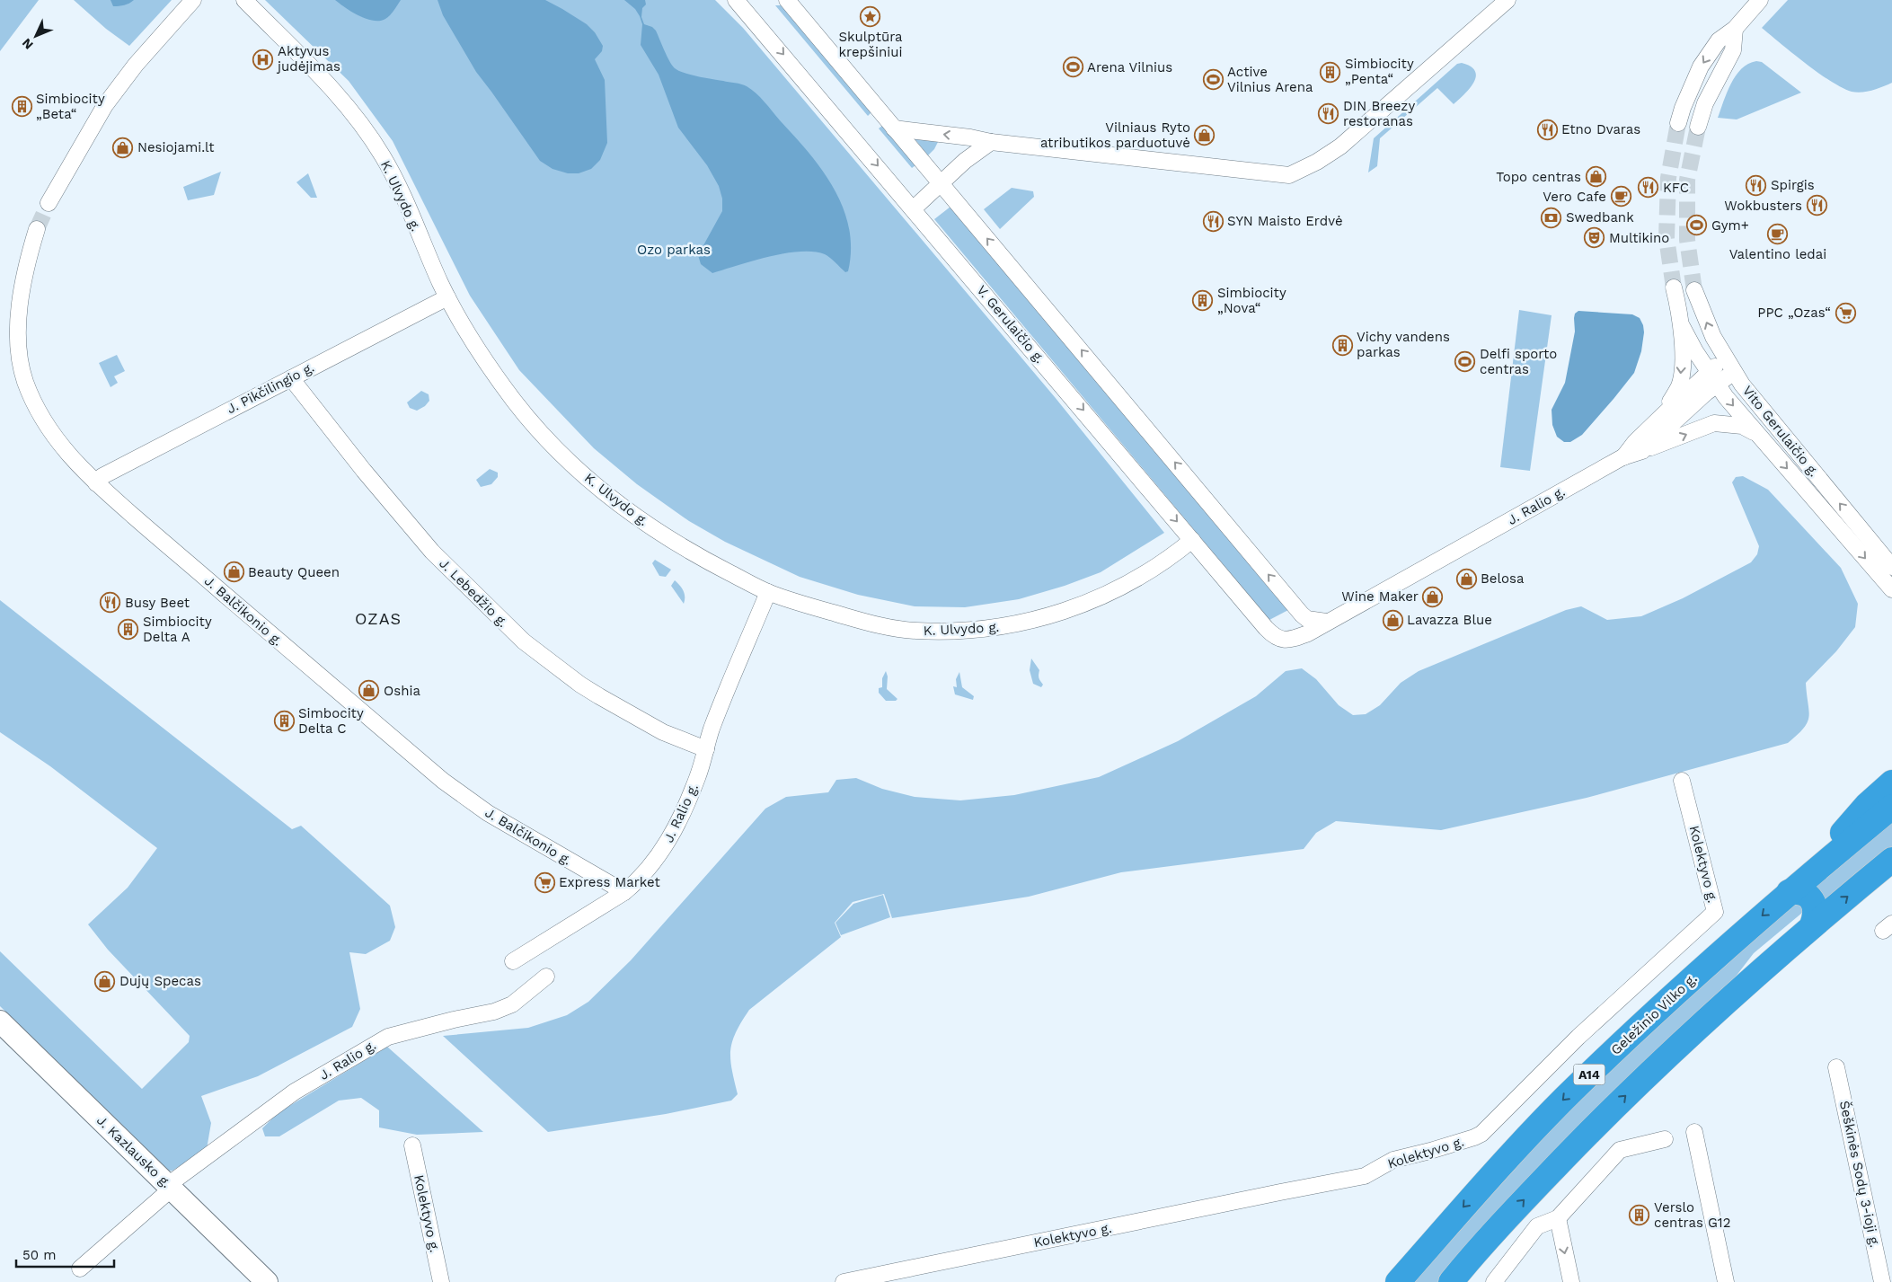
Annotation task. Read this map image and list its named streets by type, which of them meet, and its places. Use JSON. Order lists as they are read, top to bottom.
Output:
{
  "streets": {
    "highway": ["Geležinio Vilko g.", "A14"],
    "street": [
      "K. Ulvydo g.",
      "V. Gerulaičio g.",
      "J. Pikčilingio g.",
      "Vito Gerulaičio g.",
      "J. Ralio g.",
      "J. Lebedžio g.",
      "J. Balčikonio g.",
      "Kolektyvo g.",
      "J. Kazlausko g.",
      "Šeškinės Sodų 3-ioji g."
    ]
  },
  "crossings": [
    ["K. Ulvydo g.", "V. Gerulaičio g."],
    ["K. Ulvydo g.", "J. Pikčilingio g."],
    ["K. Ulvydo g.", "J. Ralio g."],
    ["J. Pikčilingio g.", "J. Lebedžio g."],
    ["J. Pikčilingio g.", "J. Balčikonio g."],
    ["Vito Gerulaičio g.", "J. Ralio g."],
    ["J. Ralio g.", "J. Lebedžio g."],
    ["J. Ralio g.", "J. Balčikonio g."],
    ["J. Ralio g.", "J. Kazlausko g."]
  ],
  "districts": ["OZAS"],
  "parks": ["Ozo parkas"],
  "places": {
    "place": ["Skulptūra krepšiniui"],
    "hospital": ["Aktyvus judėjimas"],
    "sports": [
      "Arena Vilnius",
      "Active Vilnius Arena",
      "Gym+",
      "Delfi sporto centras"
    ],
    "building": [
      "Simbiocity „Penta“",
      "Simbiocity „Beta“",
      "Simbiocity „Nova“",
      "Vichy vandens parkas",
      "Simbiocity Delta A",
      "Simbocity Delta C",
      "Verslo centras G12"
    ],
    "restaurant": [
      "DIN Breezy restoranas",
      "Etno Dvaras",
      "Spirgis",
      "KFC",
      "Wokbusters",
      "SYN Maisto Erdvė",
      "Busy Beet"
    ],
    "shop": [
      "Vilniaus Ryto atributikos parduotuvė",
      "Nesiojami.lt",
      "Topo centras",
      "Beauty Queen",
      "Belosa",
      "Wine Maker",
      "Lavazza Blue",
      "Oshia",
      "Dujų Specas"
    ],
    "cafe": ["Vero Cafe", "Valentino ledai"],
    "bank": ["Swedbank"],
    "theatre": ["Multikino"],
    "supermarket": ["PPC „Ozas“", "Express Market"]
  },
  "scale_bar": "50 m",
  "north": "bottom left"
}
